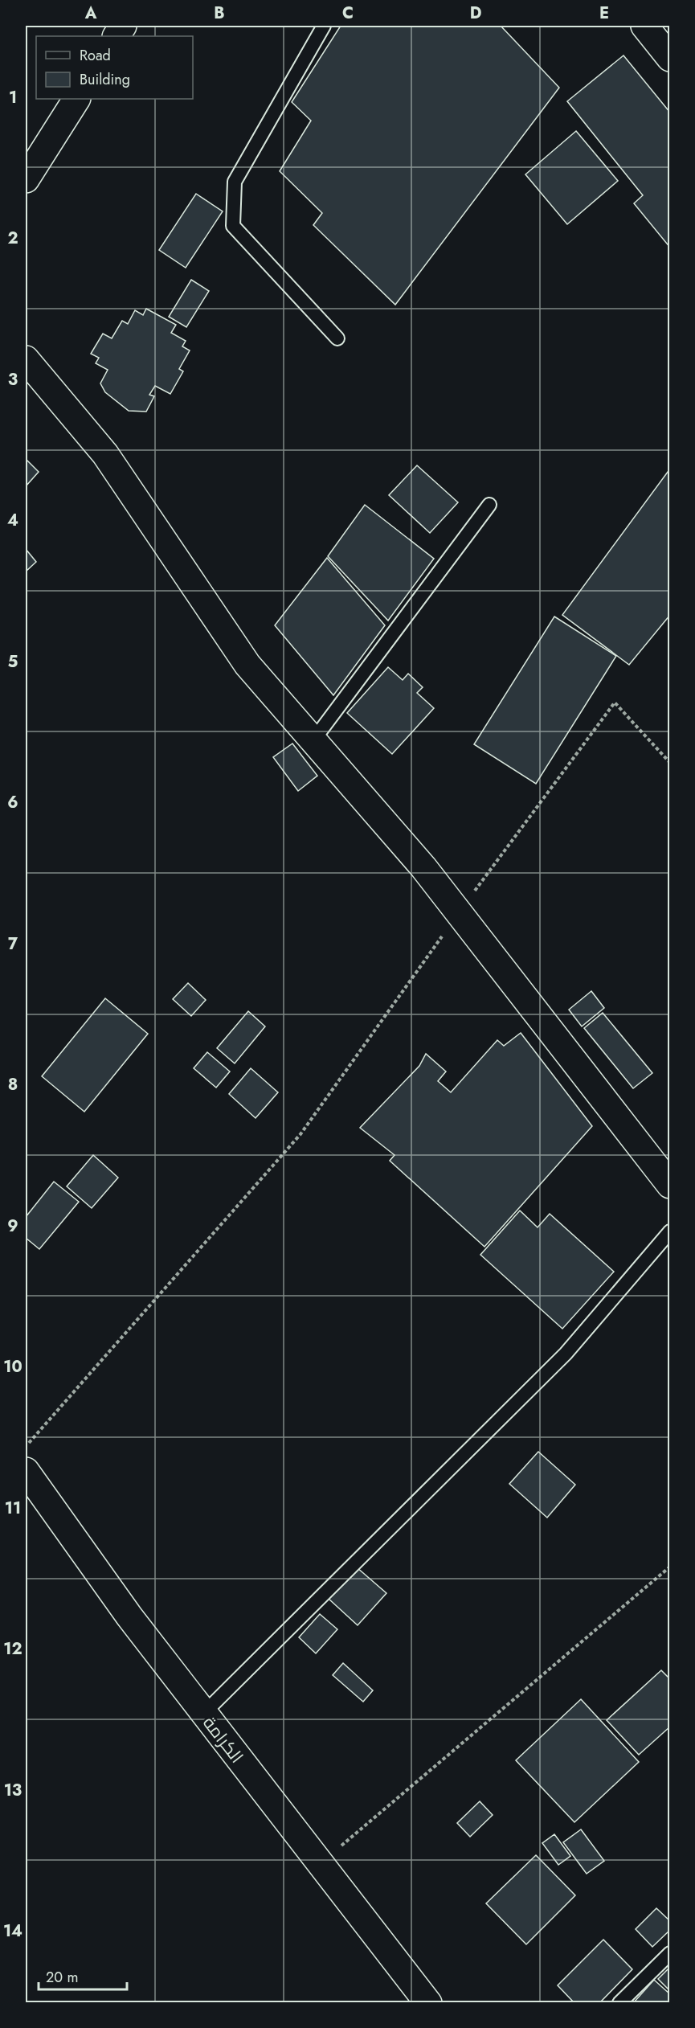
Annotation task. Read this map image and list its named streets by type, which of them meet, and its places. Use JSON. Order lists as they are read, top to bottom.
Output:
{
  "streets": {
    "street": ["الكرامة"]
  },
  "legend": ["Road", "Building"],
  "scale_bar": "20 m",
  "grid": {
    "columns": [
      "A",
      "B",
      "C",
      "D",
      "E"
    ],
    "rows": [
      "1",
      "2",
      "3",
      "4",
      "5",
      "6",
      "7",
      "8",
      "9",
      "10",
      "11",
      "12",
      "13",
      "14"
    ]
  }
}
